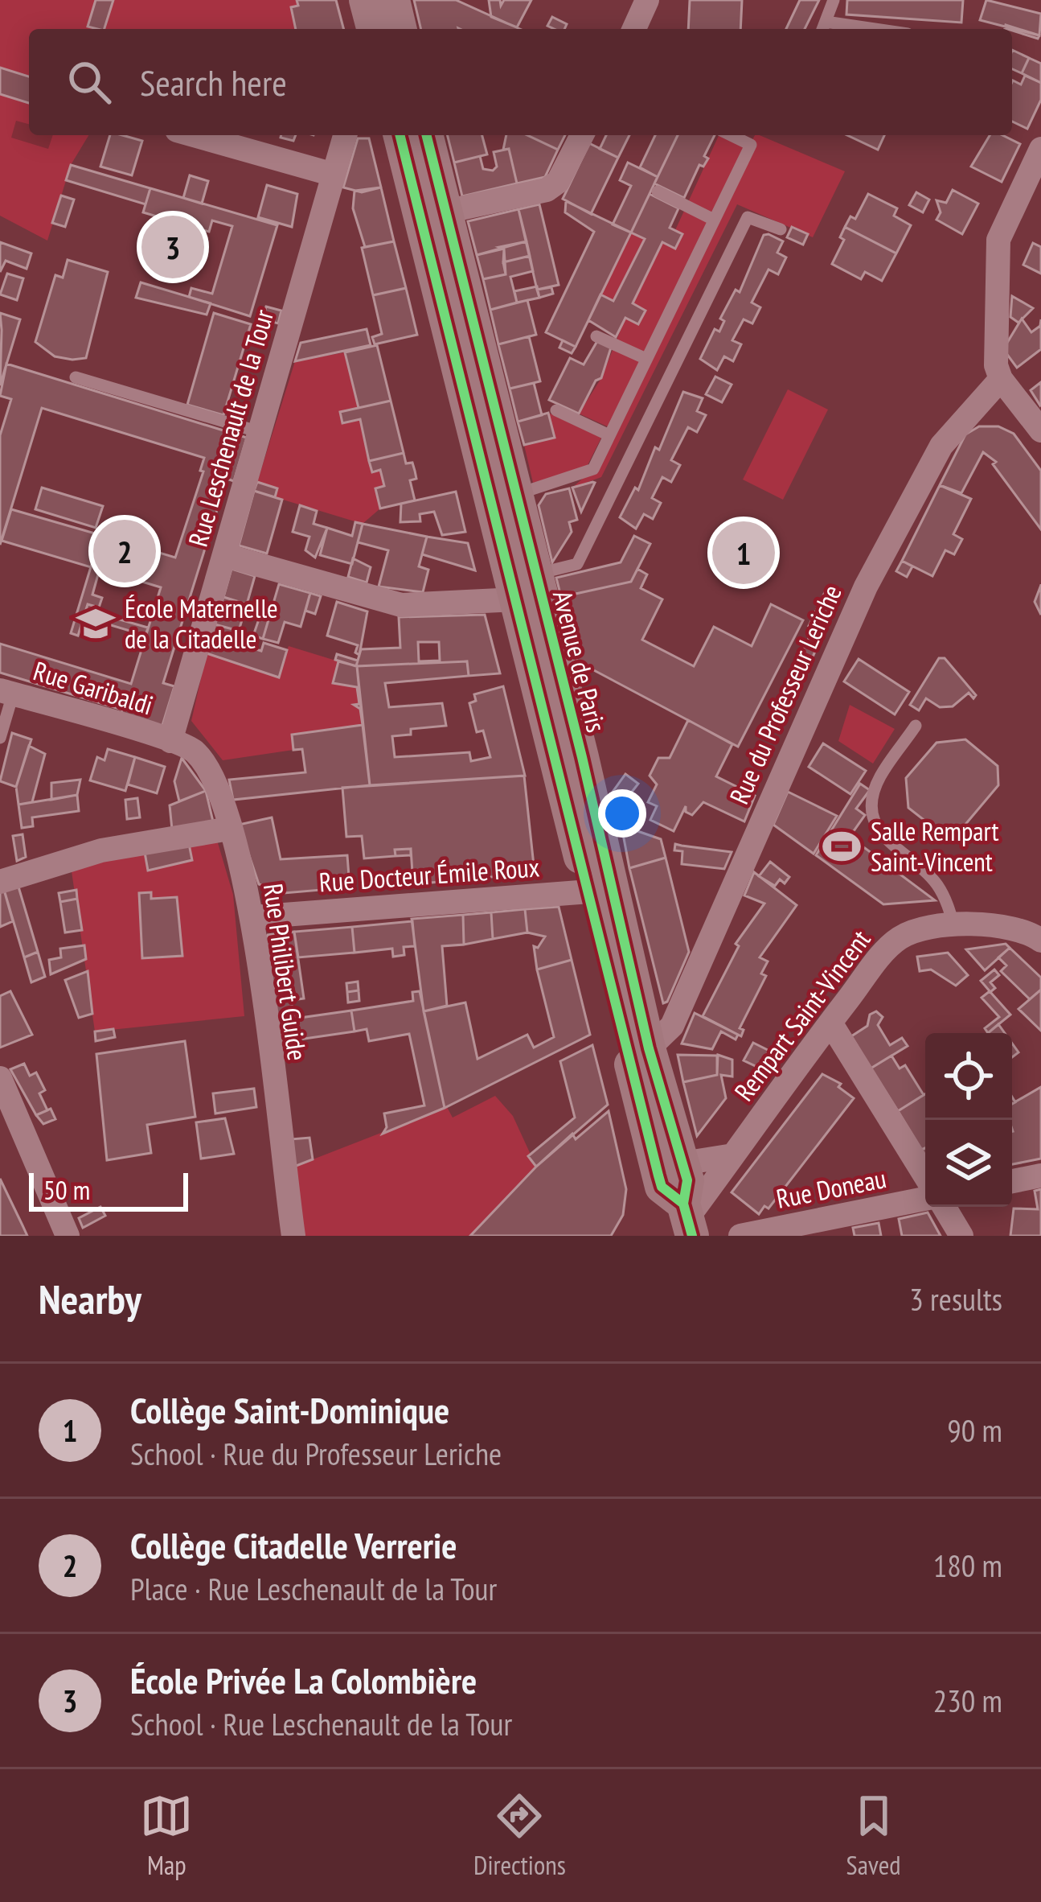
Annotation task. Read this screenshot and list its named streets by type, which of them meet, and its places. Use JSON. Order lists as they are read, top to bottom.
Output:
{
  "streets": {
    "main road": ["Avenue de Paris"],
    "street": [
      "Rue Leschenault de la Tour",
      "Rue Garibaldi",
      "Rue du Professeur Leriche",
      "Rue Docteur Émile Roux",
      "Rue Philibert Guide",
      "Rempart Saint-Vincent",
      "Rue Doneau"
    ]
  },
  "crossings": [
    ["Rue Leschenault de la Tour", "Rue Garibaldi"],
    ["Rue Leschenault de la Tour", "Rue Philibert Guide"],
    ["Avenue de Paris", "Rue du Professeur Leriche"],
    ["Avenue de Paris", "Rue Docteur Émile Roux"],
    ["Avenue de Paris", "Rempart Saint-Vincent"],
    ["Rue Garibaldi", "Rue Philibert Guide"],
    ["Rue Docteur Émile Roux", "Rue Philibert Guide"]
  ],
  "places": {
    "school or university": ["École Maternelle de la Citadelle"],
    "sports": ["Salle Rempart Saint-Vincent"]
  },
  "scale_bar": "50 m",
  "page": {
    "search": "Search here",
    "pins": ["3", "2", "1"],
    "scale": "50 m",
    "heading": ["Nearby", "3 results"],
    "list": [
      {
        "mark": "1",
        "name": "Collège Saint-Dominique",
        "note": "School · Rue du Professeur Leriche",
        "value": "90 m"
      },
      {
        "mark": "2",
        "name": "Collège Citadelle Verrerie",
        "note": "Place · Rue Leschenault de la Tour",
        "value": "180 m"
      },
      {
        "mark": "3",
        "name": "École Privée La Colombière",
        "note": "School · Rue Leschenault de la Tour",
        "value": "230 m"
      }
    ],
    "nav": ["Map", "Directions", "Saved"]
  }
}
